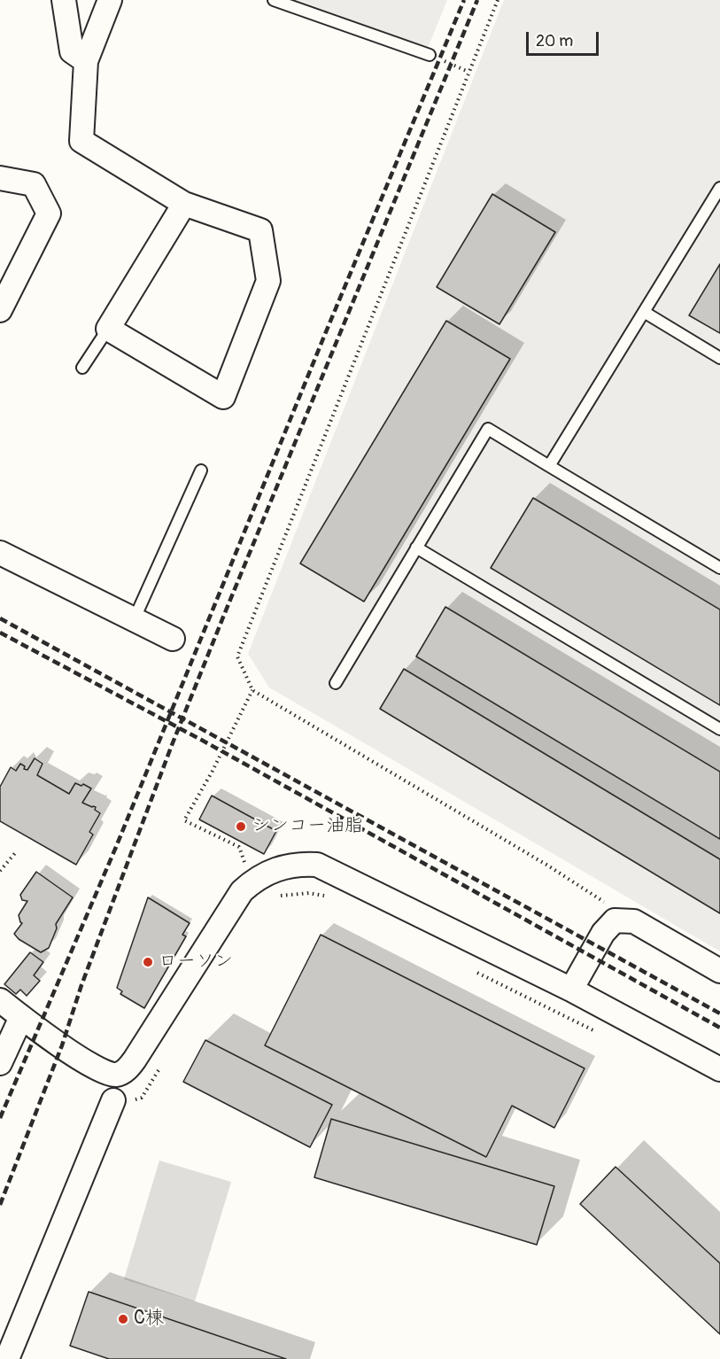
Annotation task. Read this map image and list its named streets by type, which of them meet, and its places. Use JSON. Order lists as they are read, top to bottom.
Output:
{
  "places": ["シンコー油脂", "ローソン", "C棟"],
  "scale_bar": "20 m"
}
